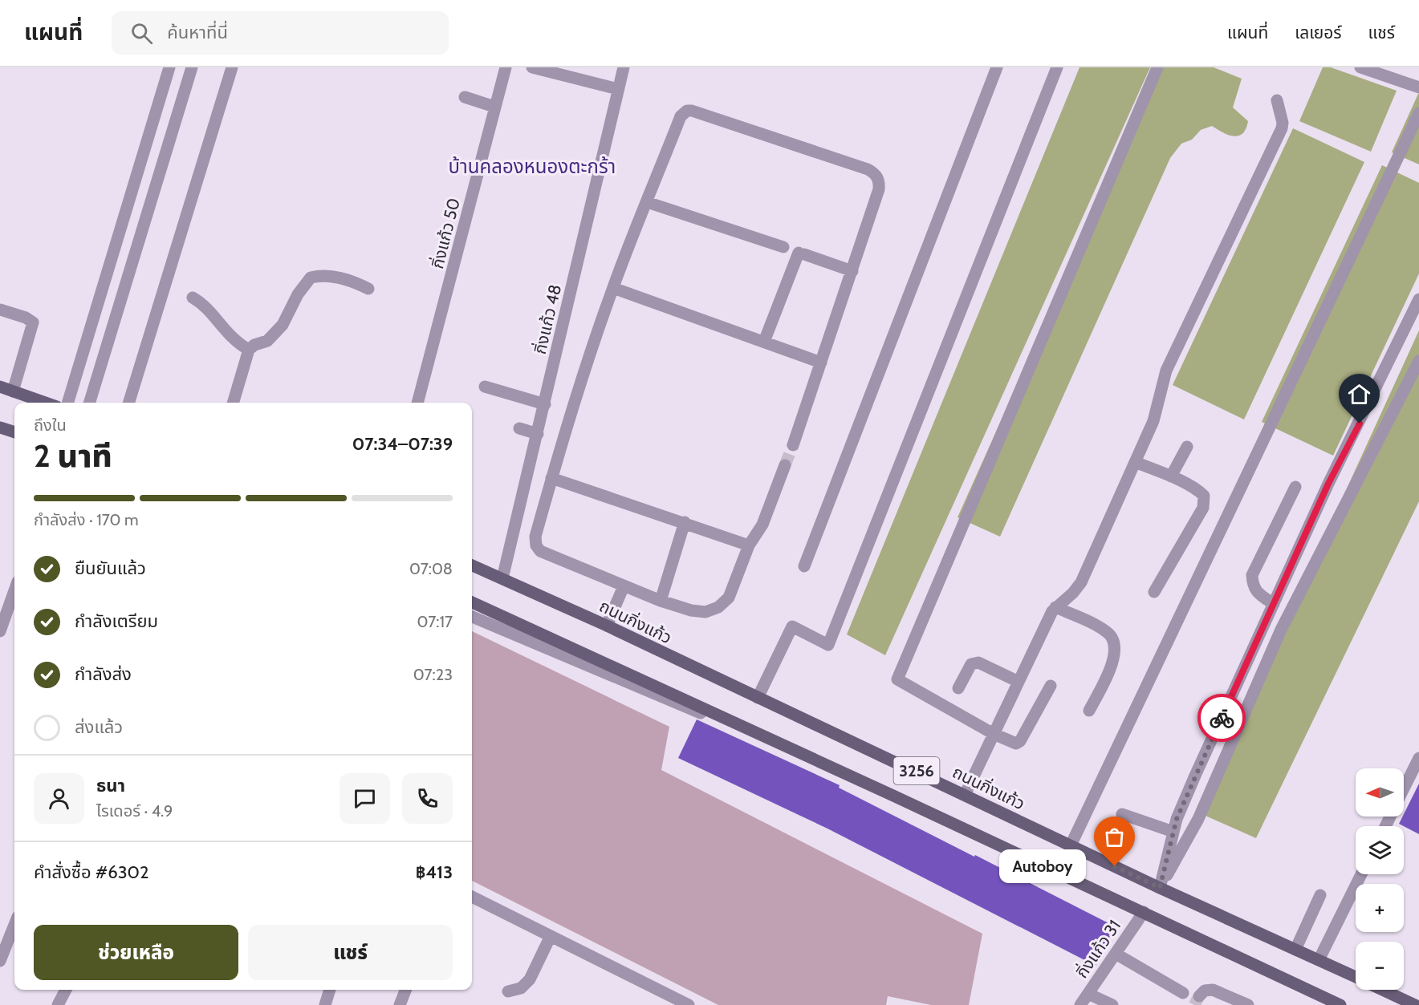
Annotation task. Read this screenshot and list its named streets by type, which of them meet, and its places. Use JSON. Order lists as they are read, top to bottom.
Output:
{
  "streets": {
    "main road": ["ถนนกิ่งแก้ว", "3256"],
    "street": ["กิ่งแก้ว 50", "กิ่งแก้ว 48", "กิ่งแก้ว 31"]
  },
  "crossings": [
    ["กิ่งแก้ว 48", "ถนนกิ่งแก้ว"],
    ["3256", "กิ่งแก้ว 31"]
  ],
  "districts": ["บ้านคลองหนองตะกร้า"],
  "places": ["Autoboy"],
  "north": "left",
  "page": {
    "header": "แผนที่",
    "search": "ค้นหาที่นี่",
    "nav": ["แผนที่", "เลเยอร์", "แชร์"],
    "heading": ["2 นาที", "ถึงใน", "07:34–07:39"],
    "panel": [
      "ธนา",
      "ไรเดอร์ · 4.9",
      "คำสั่งซื้อ #6302",
      "฿413"
    ],
    "bar": "กำลังส่ง · 170 m",
    "list": [
      ["ยืนยันแล้ว", "07:08"],
      ["กำลังเตรียม", "07:17"],
      ["กำลังส่ง", "07:23"],
      "ส่งแล้ว"
    ],
    "map_buttons": ["+", "−"],
    "bubble": "Autoboy",
    "buttons": ["ช่วยเหลือ", "แชร์"]
  }
}
